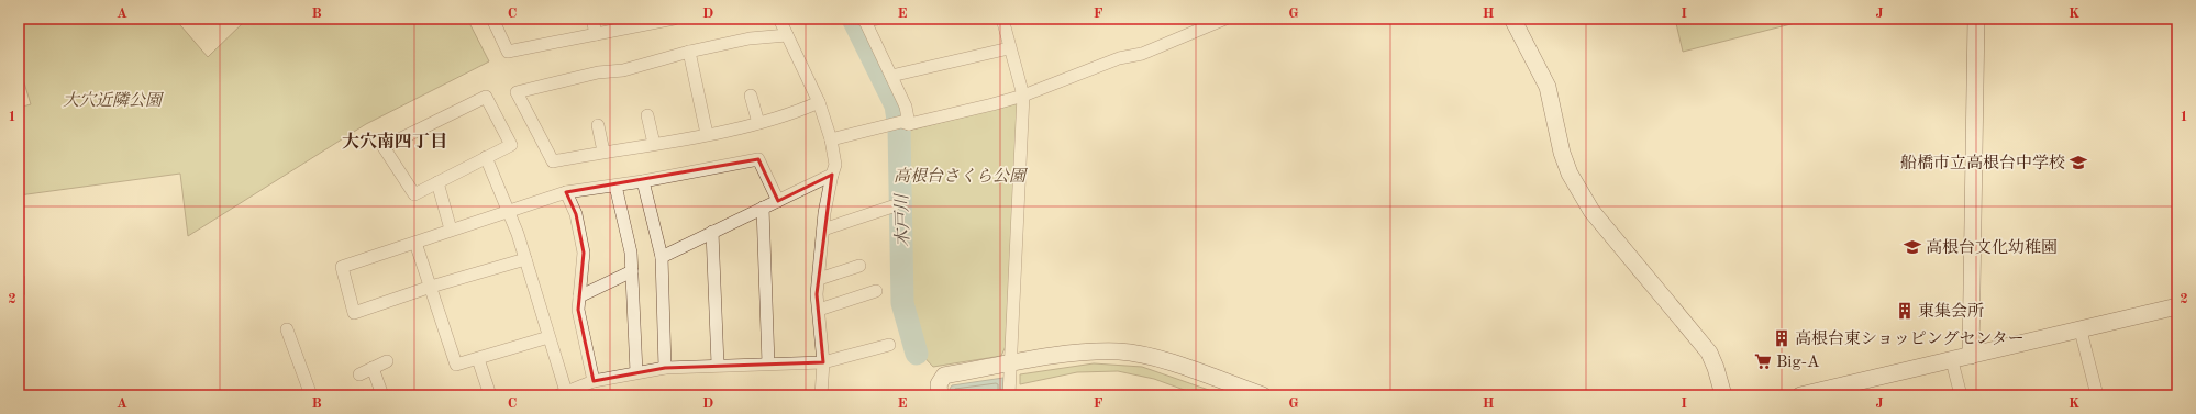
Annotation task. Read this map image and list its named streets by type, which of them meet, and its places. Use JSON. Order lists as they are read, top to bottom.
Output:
{
  "districts": ["大穴南四丁目"],
  "water": ["木戸川"],
  "parks": ["大穴近隣公園", "高根台さくら公園"],
  "places": {
    "school or university": ["船橋市立高根台中学校", "高根台文化幼稚園"],
    "building": ["東集会所", "高根台東ショッピングセンター"],
    "supermarket": ["Big-A"]
  },
  "grid": {
    "columns": [
      "A",
      "B",
      "C",
      "D",
      "E",
      "F",
      "G",
      "H",
      "I",
      "J",
      "K"
    ],
    "rows": ["1", "2"]
  }
}
